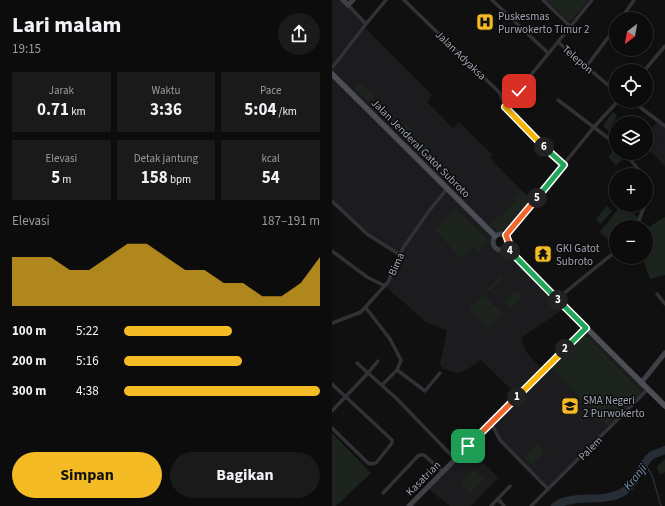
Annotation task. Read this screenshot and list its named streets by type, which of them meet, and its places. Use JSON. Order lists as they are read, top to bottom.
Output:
{
  "streets": {
    "main road": ["Jalan Jenderal Gatot Subroto"],
    "street": [
      "Jalan Adyaksa",
      "Telepon",
      "Bima",
      "Palem",
      "Kasatrian"
    ]
  },
  "crossings": [
    ["Jalan Jenderal Gatot Subroto", "Bima"]
  ],
  "water": ["Kranji"],
  "places": {
    "hospital": ["Puskesmas Purwokerto Timur 2"],
    "temple": ["GKI Gatot Subroto"],
    "school or university": ["SMA Negeri 2 Purwokerto"]
  },
  "north": "bottom left",
  "page": {
    "heading": ["Lari malam", "19:15"],
    "map_buttons": ["+", "−"],
    "stats": [
      ["Jarak", "0.71 km"],
      ["Waktu", "3:36"],
      ["Pace", "5:04 /km"],
      ["Elevasi", "5 m"],
      ["Detak jantung", "158 bpm"],
      ["kcal", "54"]
    ],
    "pins": [
      "6",
      "5",
      "4",
      "3",
      "2",
      "1"
    ],
    "chart": ["Elevasi", "187–191 m"],
    "list": [
      {
        "name": "100 m",
        "note": "5:22"
      },
      {
        "name": "200 m",
        "note": "5:16"
      },
      {
        "name": "300 m",
        "note": "4:38"
      }
    ],
    "buttons": ["Simpan", "Bagikan"]
  }
}
